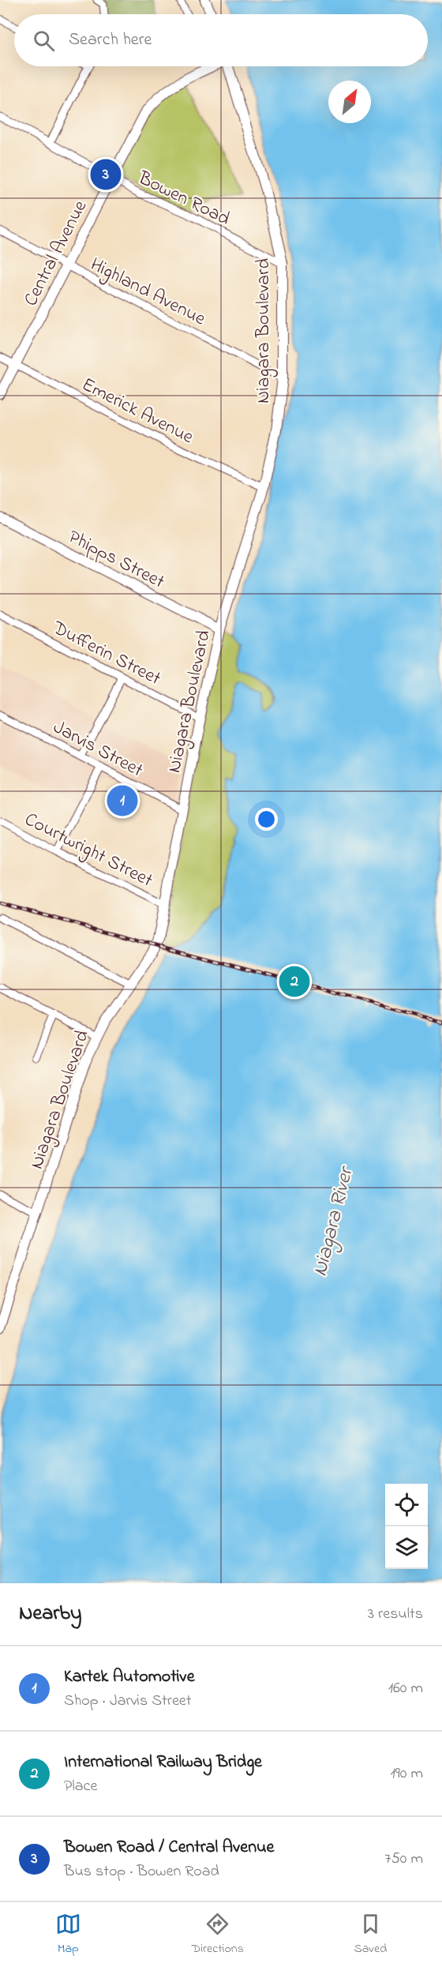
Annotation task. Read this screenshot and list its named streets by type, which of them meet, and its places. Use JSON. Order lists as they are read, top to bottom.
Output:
{
  "streets": {
    "main road": ["Central Avenue", "Niagara Boulevard", "Phipps Street"],
    "street": [
      "Bowen Road",
      "Highland Avenue",
      "Emerick Avenue",
      "Dufferin Street",
      "Jarvis Street",
      "Courtwright Street"
    ]
  },
  "crossings": [
    ["Bowen Road", "Central Avenue"],
    ["Bowen Road", "Niagara Boulevard"],
    ["Central Avenue", "Highland Avenue"],
    ["Central Avenue", "Emerick Avenue"],
    ["Highland Avenue", "Niagara Boulevard"],
    ["Niagara Boulevard", "Emerick Avenue"],
    ["Niagara Boulevard", "Phipps Street"],
    ["Niagara Boulevard", "Dufferin Street"],
    ["Niagara Boulevard", "Jarvis Street"],
    ["Niagara Boulevard", "Courtwright Street"]
  ],
  "water": ["Niagara River"],
  "north": "top right",
  "page": {
    "search": "Search here",
    "pins": ["3", "1", "2"],
    "heading": ["Nearby", "3 results"],
    "list": [
      {
        "mark": "1",
        "name": "Kartek Automotive",
        "note": "Shop · Jarvis Street",
        "value": "160 m"
      },
      {
        "mark": "2",
        "name": "International Railway Bridge",
        "note": "Place",
        "value": "190 m"
      },
      {
        "mark": "3",
        "name": "Bowen Road / Central Avenue",
        "note": "Bus stop · Bowen Road",
        "value": "750 m"
      }
    ],
    "nav": ["Map", "Directions", "Saved"]
  }
}
